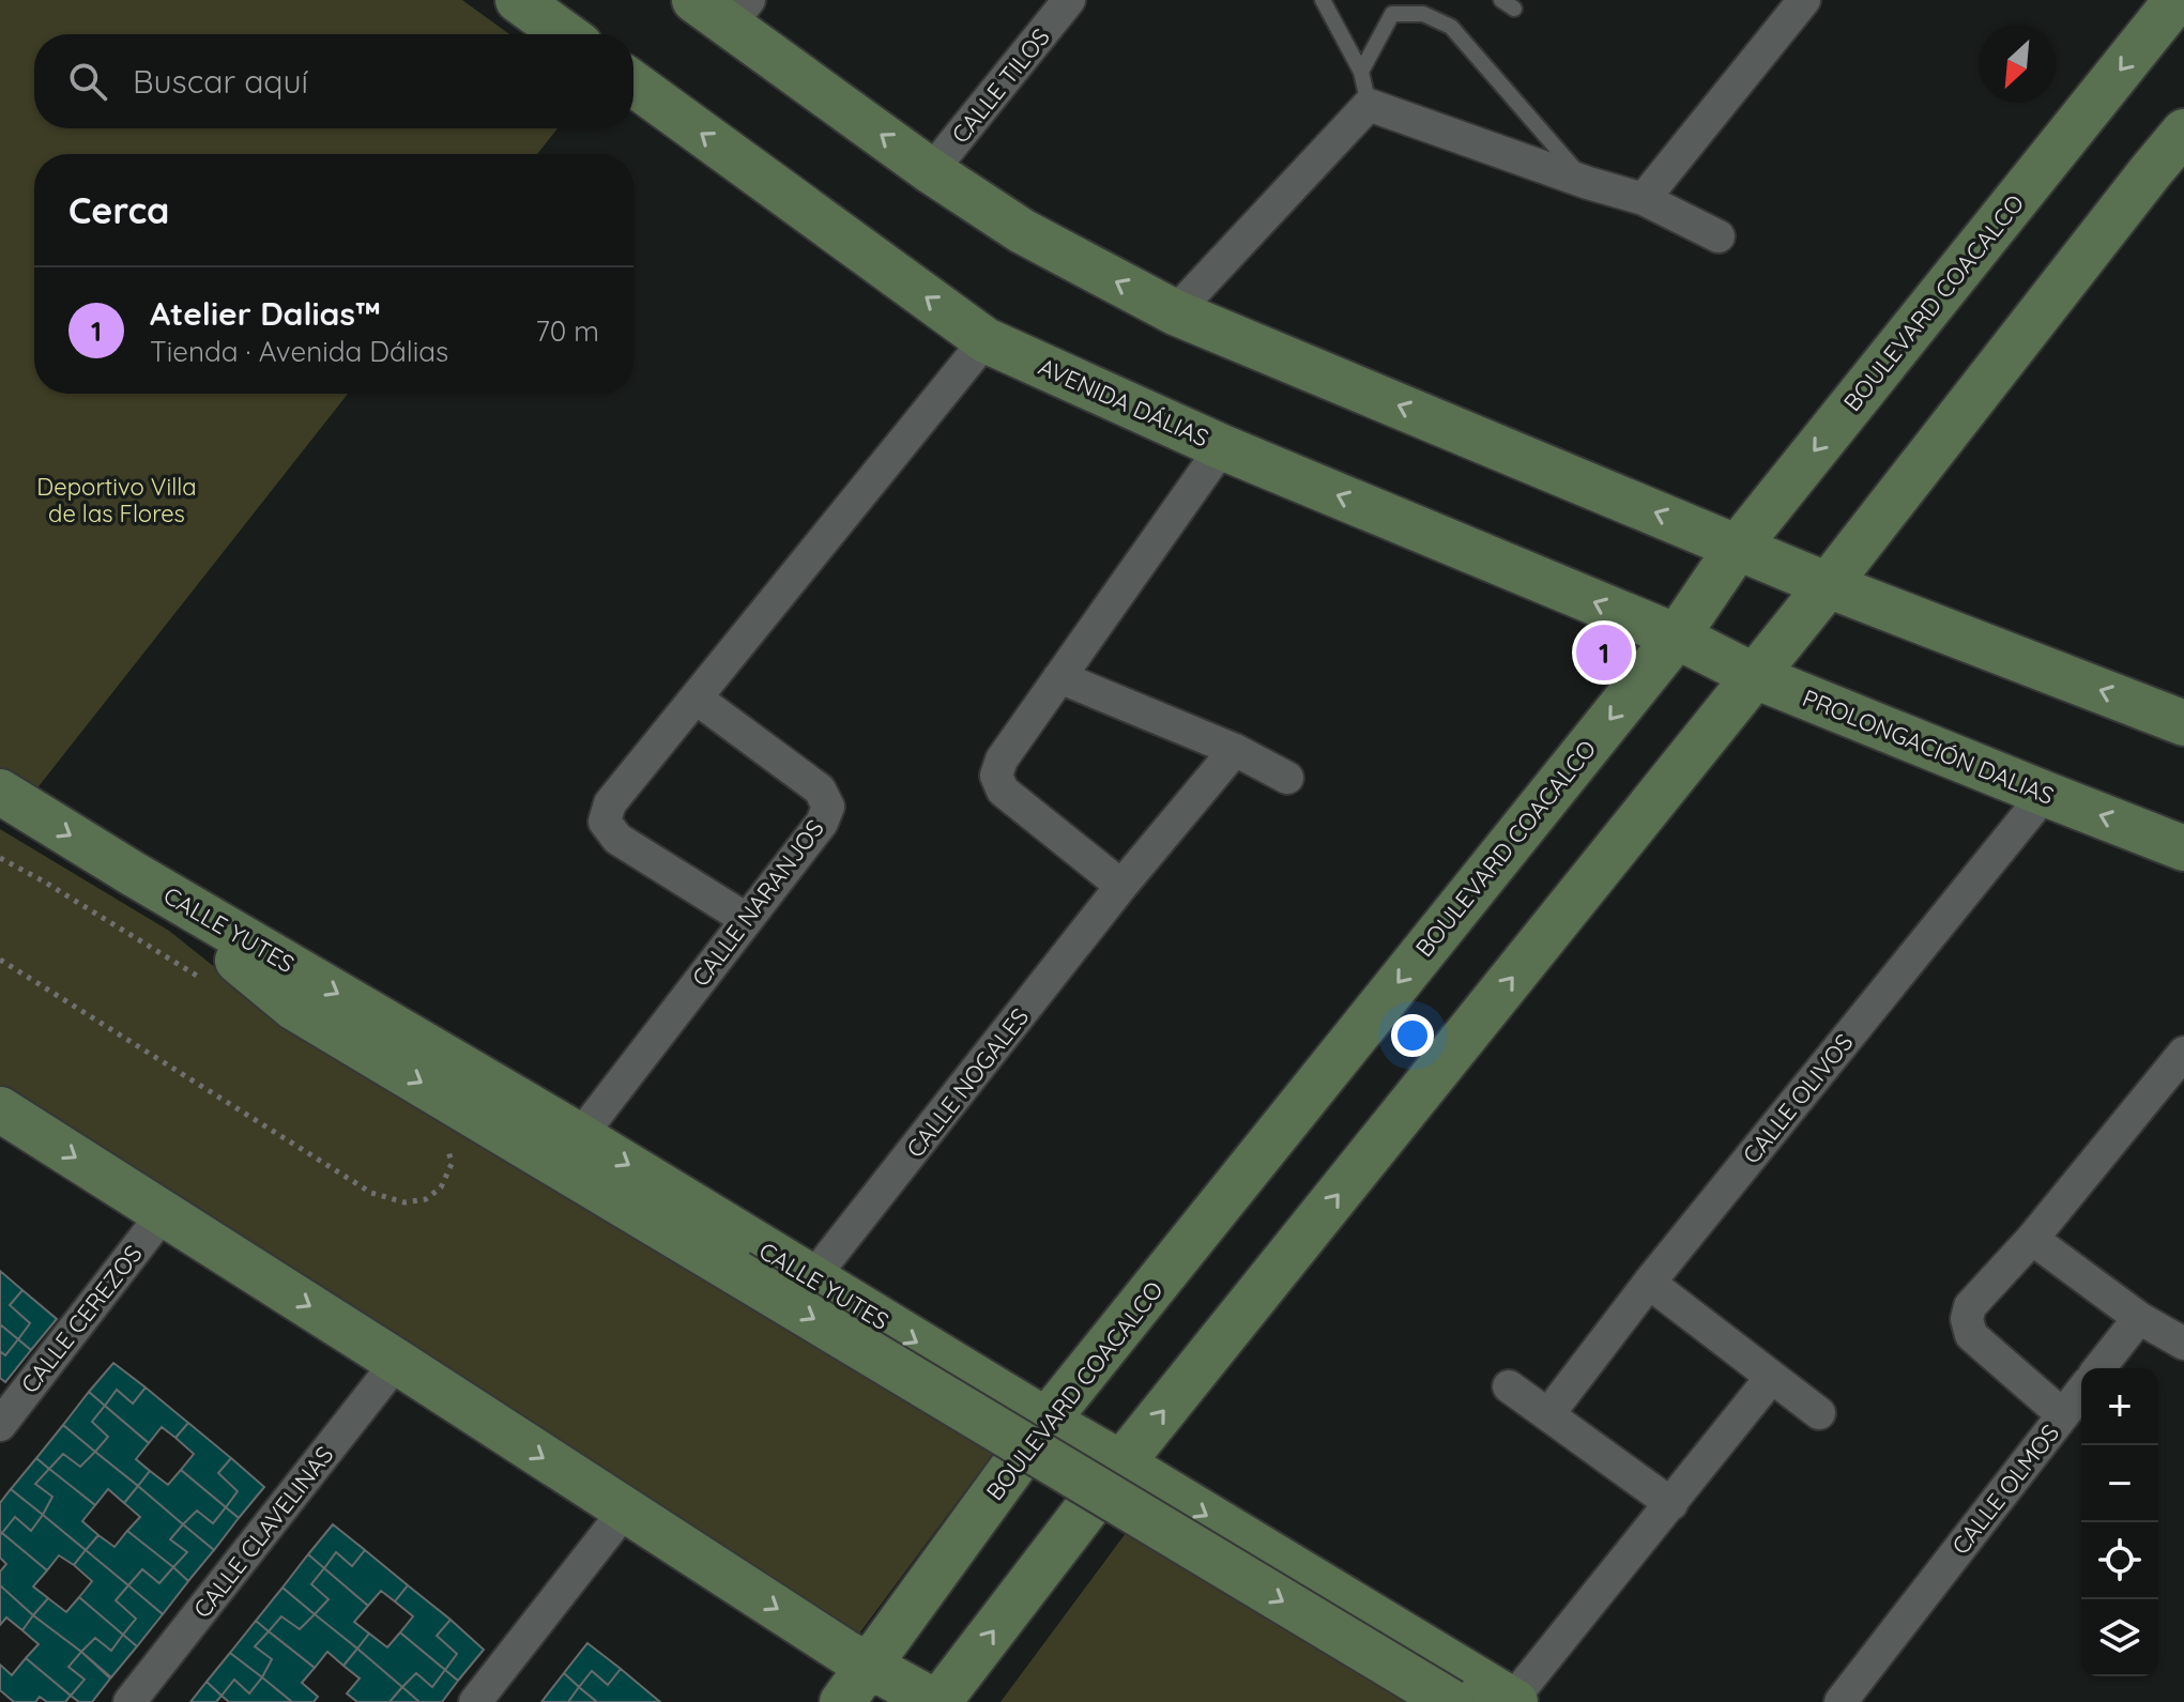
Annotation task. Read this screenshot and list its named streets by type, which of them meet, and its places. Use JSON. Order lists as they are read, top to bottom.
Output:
{
  "streets": {
    "main road": [
      "BOULEVARD COACALCO",
      "AVENIDA DÁLIAS",
      "PROLONGACIÓN DALIAS",
      "CALLE YUTES"
    ],
    "street": [
      "CALLE TILOS",
      "CALLE NARANJOS",
      "CALLE NOGALES",
      "CALLE OLIVOS",
      "CALLE CEREZOS",
      "CALLE OLMOS",
      "CALLE CLAVELINAS"
    ]
  },
  "crossings": [
    ["BOULEVARD COACALCO", "AVENIDA DÁLIAS"],
    ["BOULEVARD COACALCO", "PROLONGACIÓN DALIAS"],
    ["BOULEVARD COACALCO", "CALLE YUTES"],
    ["AVENIDA DÁLIAS", "PROLONGACIÓN DALIAS"],
    ["PROLONGACIÓN DALIAS", "CALLE OLIVOS"],
    ["CALLE NARANJOS", "CALLE YUTES"],
    ["CALLE YUTES", "CALLE NOGALES"]
  ],
  "parks": ["Deportivo Villa de las Flores"],
  "north": "bottom left",
  "page": {
    "search": "Buscar aquí",
    "heading": "Cerca",
    "list": [
      {
        "mark": "1",
        "name": "Atelier Dalias™",
        "note": "Tienda · Avenida Dálias",
        "value": "70 m"
      }
    ],
    "pins": "1",
    "map_buttons": ["+", "−"]
  }
}
